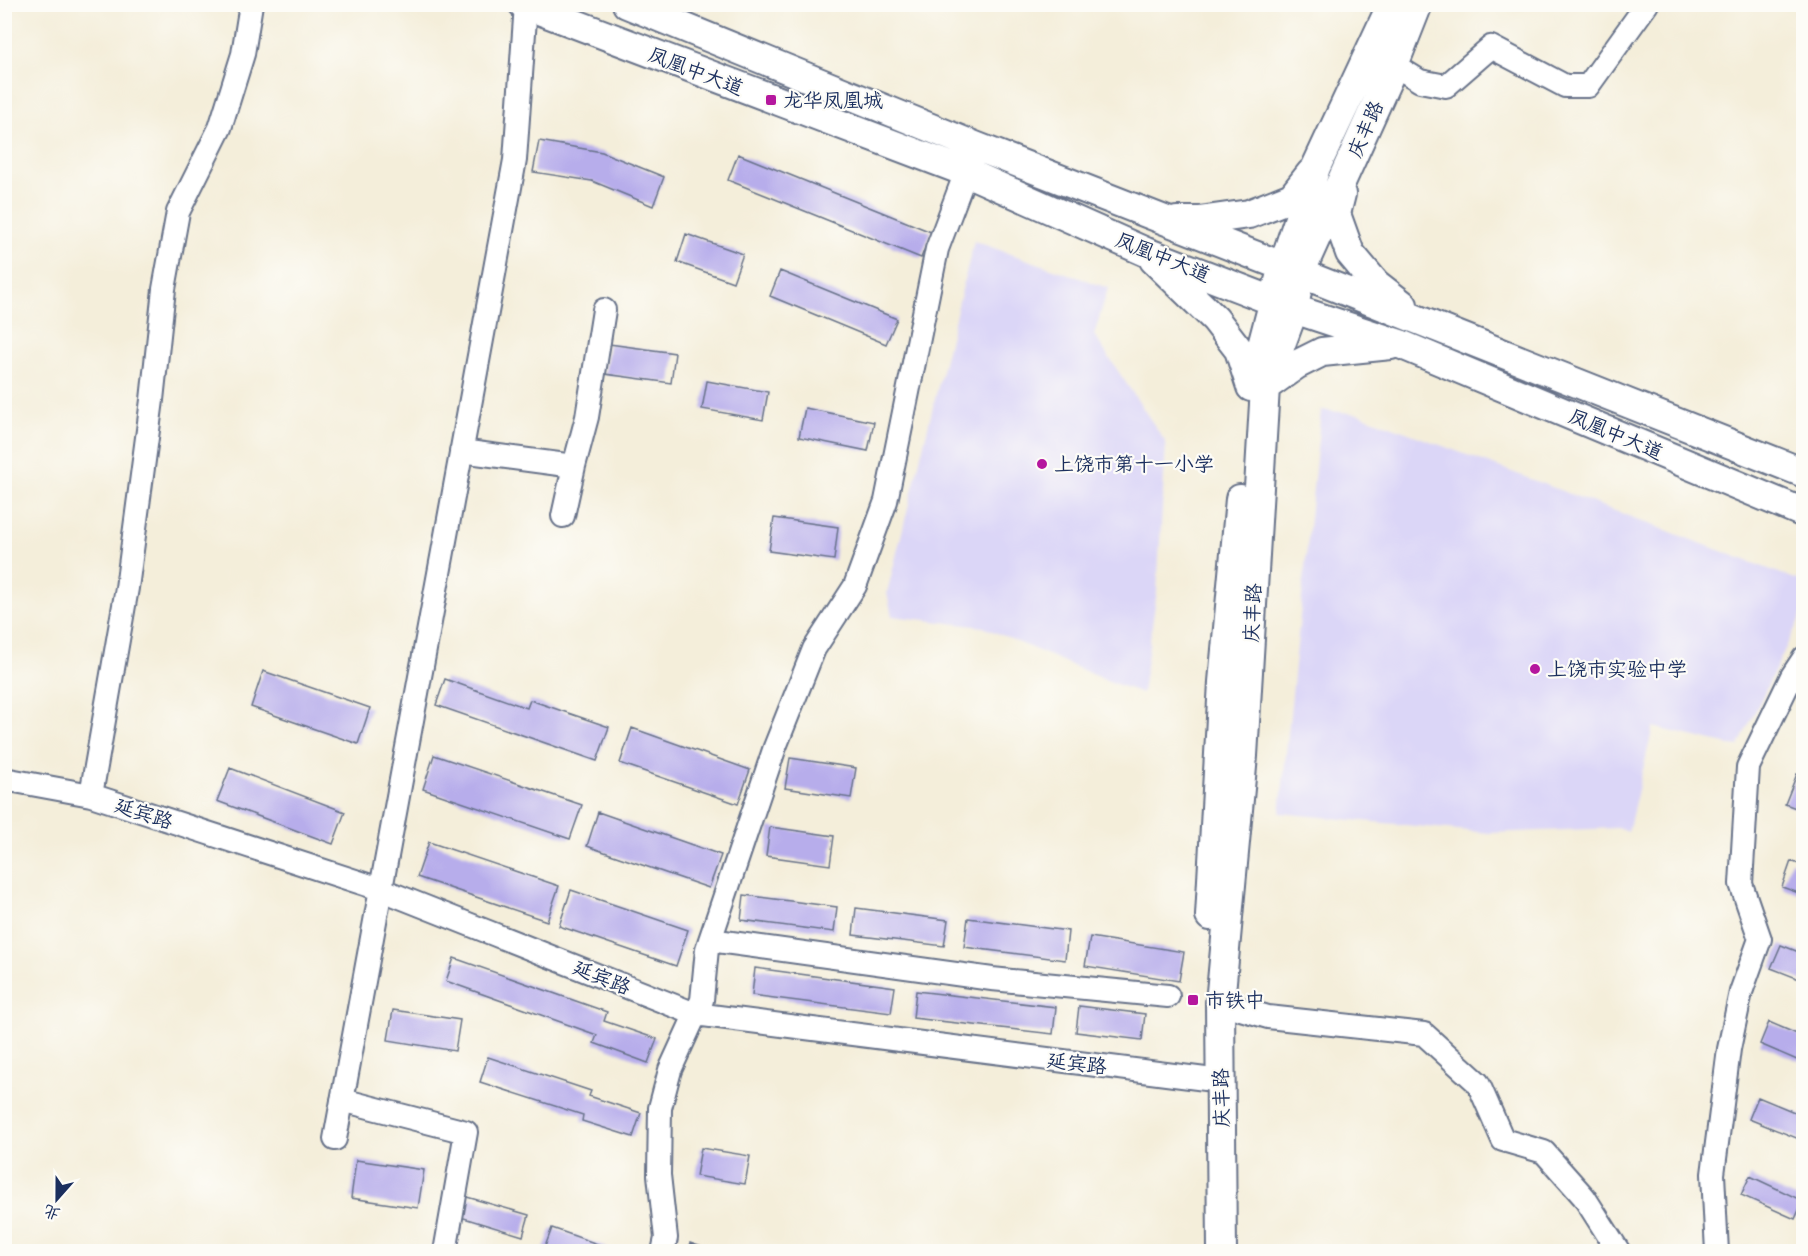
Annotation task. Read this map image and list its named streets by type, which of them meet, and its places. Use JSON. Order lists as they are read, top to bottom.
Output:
{
  "streets": {
    "main road": ["凤凰中大道", "庆丰路"],
    "street": ["延宾路"]
  },
  "crossings": [
    ["凤凰中大道", "庆丰路"],
    ["庆丰路", "延宾路"]
  ],
  "places": {
    "transit": ["龙华凤凰城", "市铁中"],
    "other": ["上饶市第十一小学", "上饶市实验中学"]
  },
  "north": "bottom"
}
